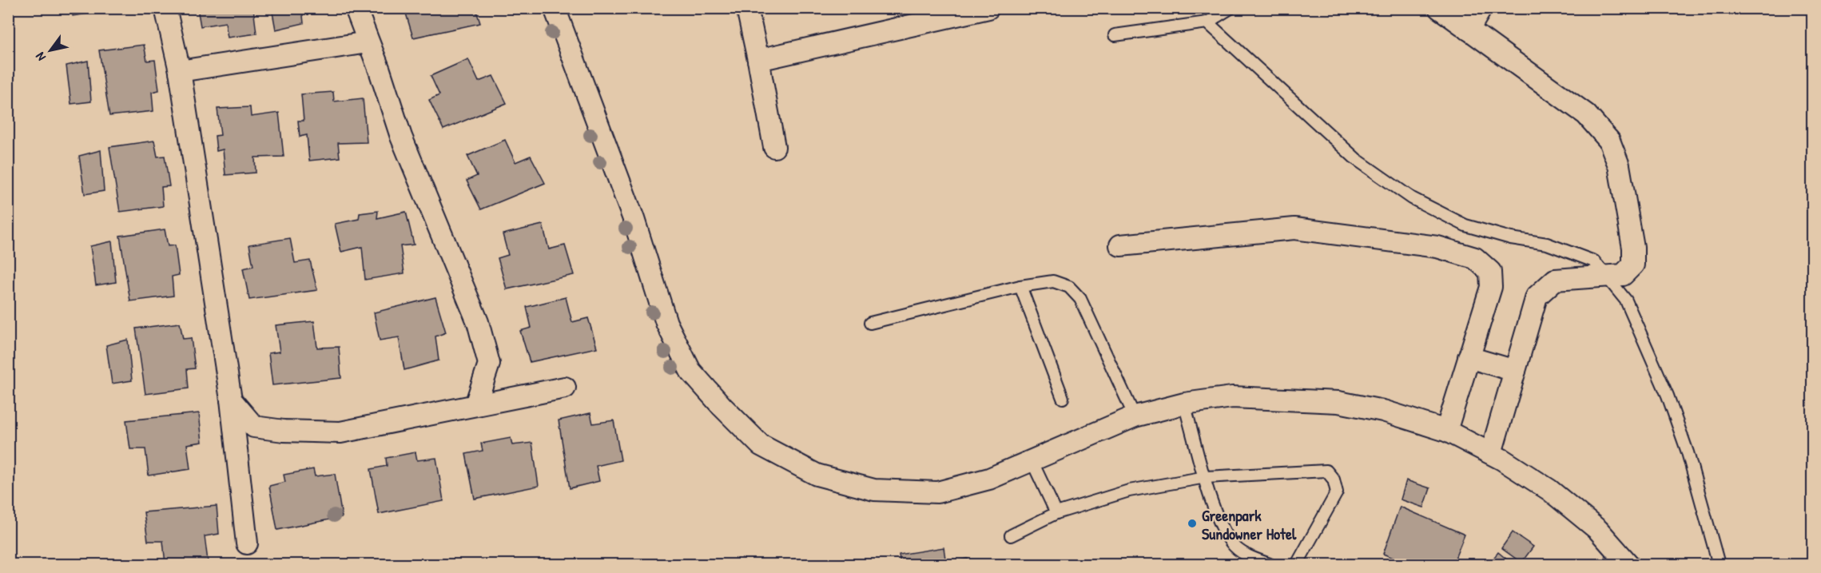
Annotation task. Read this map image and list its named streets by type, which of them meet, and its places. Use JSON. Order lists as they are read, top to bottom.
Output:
{
  "places": ["Greenpark Sundowner Hotel"],
  "north": "bottom left"
}
